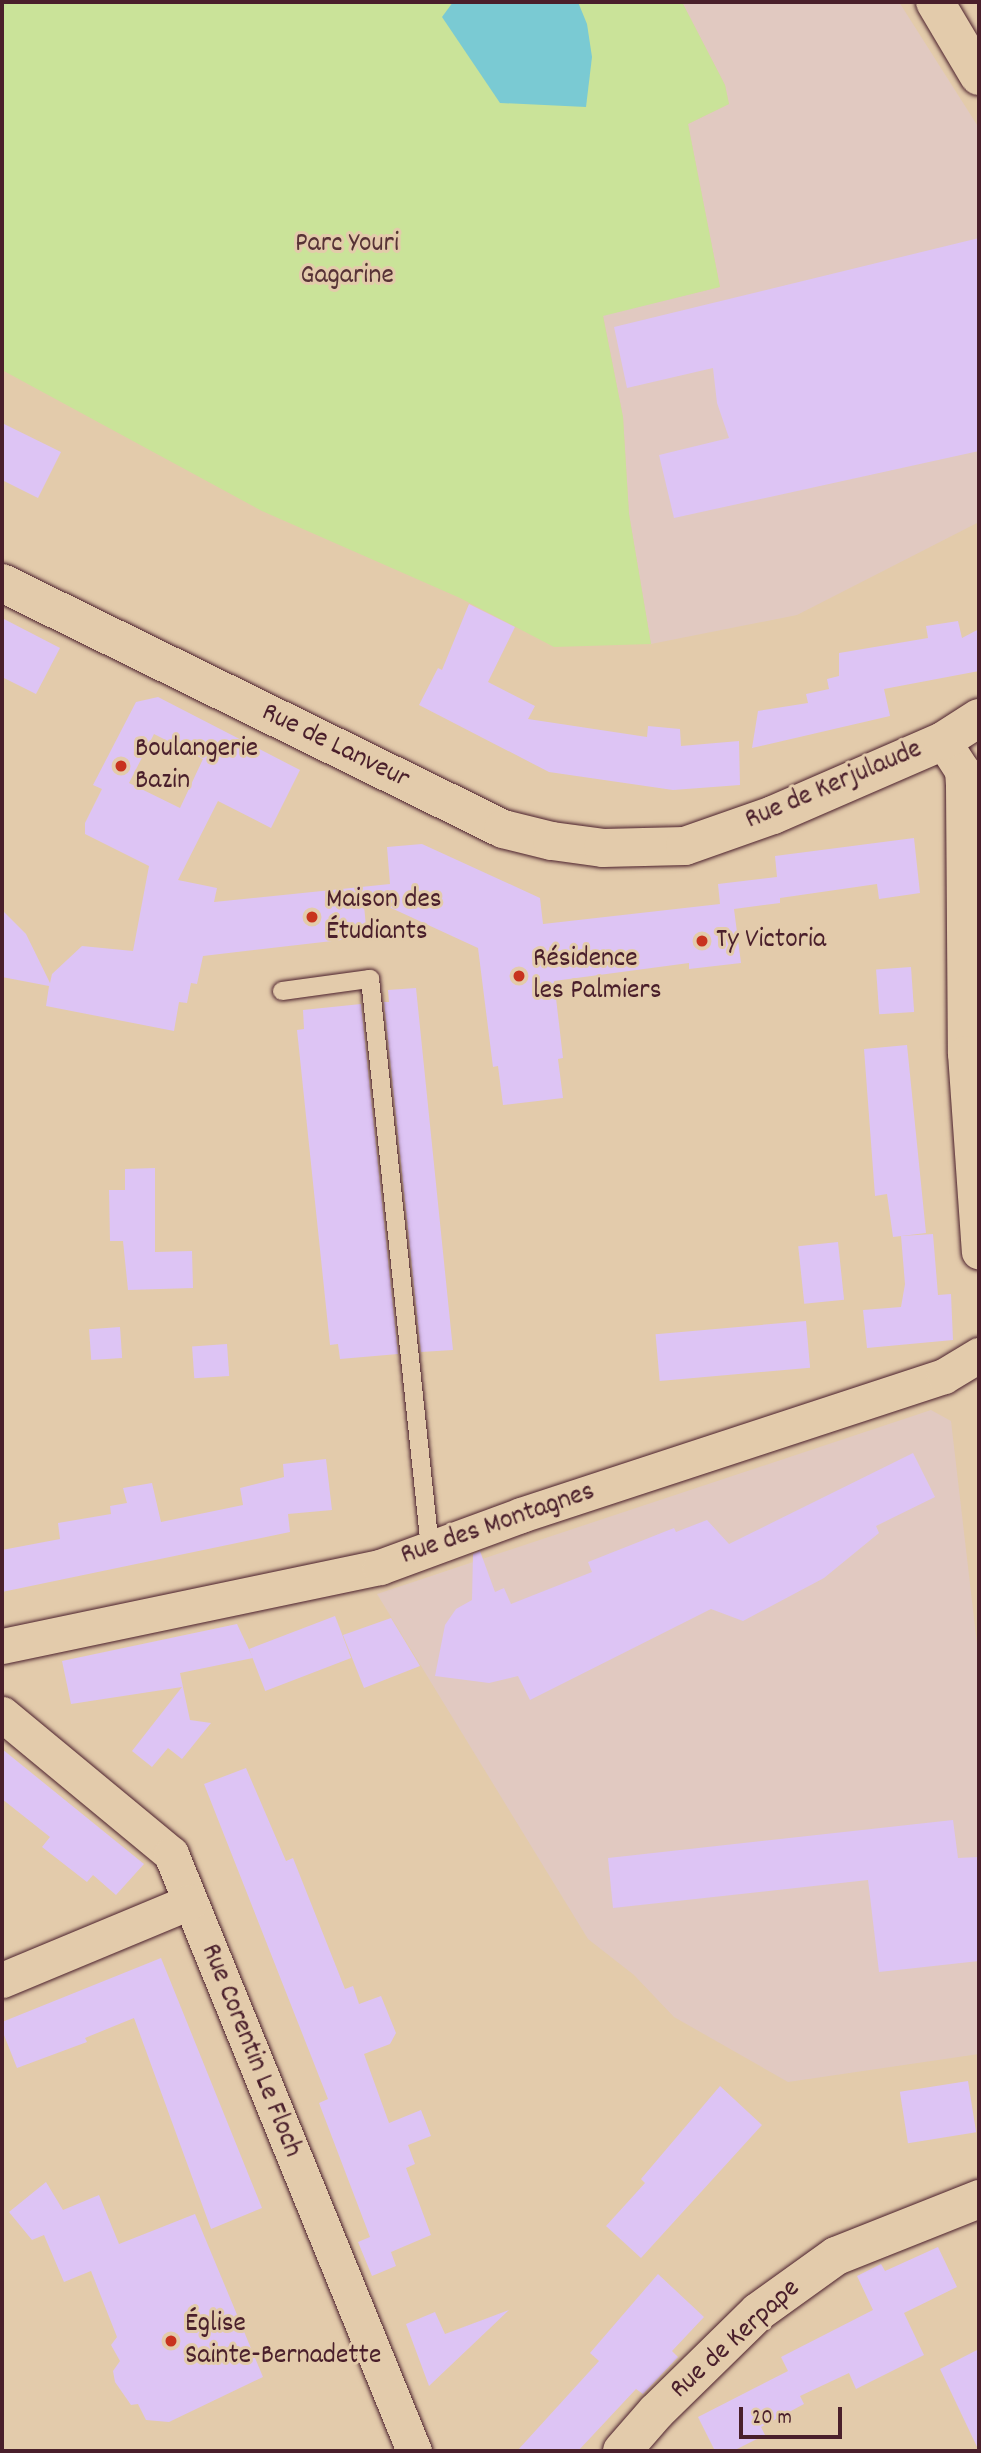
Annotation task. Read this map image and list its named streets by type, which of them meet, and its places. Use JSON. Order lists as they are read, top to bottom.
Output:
{
  "streets": {
    "street": [
      "Rue de Lanveur",
      "Rue de Kerjulaude",
      "Rue des Montagnes",
      "Rue Corentin Le Floch",
      "Rue de Kerpape"
    ]
  },
  "crossings": [
    ["Rue de Lanveur", "Rue de Kerjulaude"]
  ],
  "parks": ["Parc Youri Gagarine"],
  "places": [
    "Boulangerie Bazin",
    "Maison des Étudiants",
    "Ty Victoria",
    "Résidence les Palmiers",
    "Église Sainte-Bernadette"
  ],
  "scale_bar": "20 m"
}
